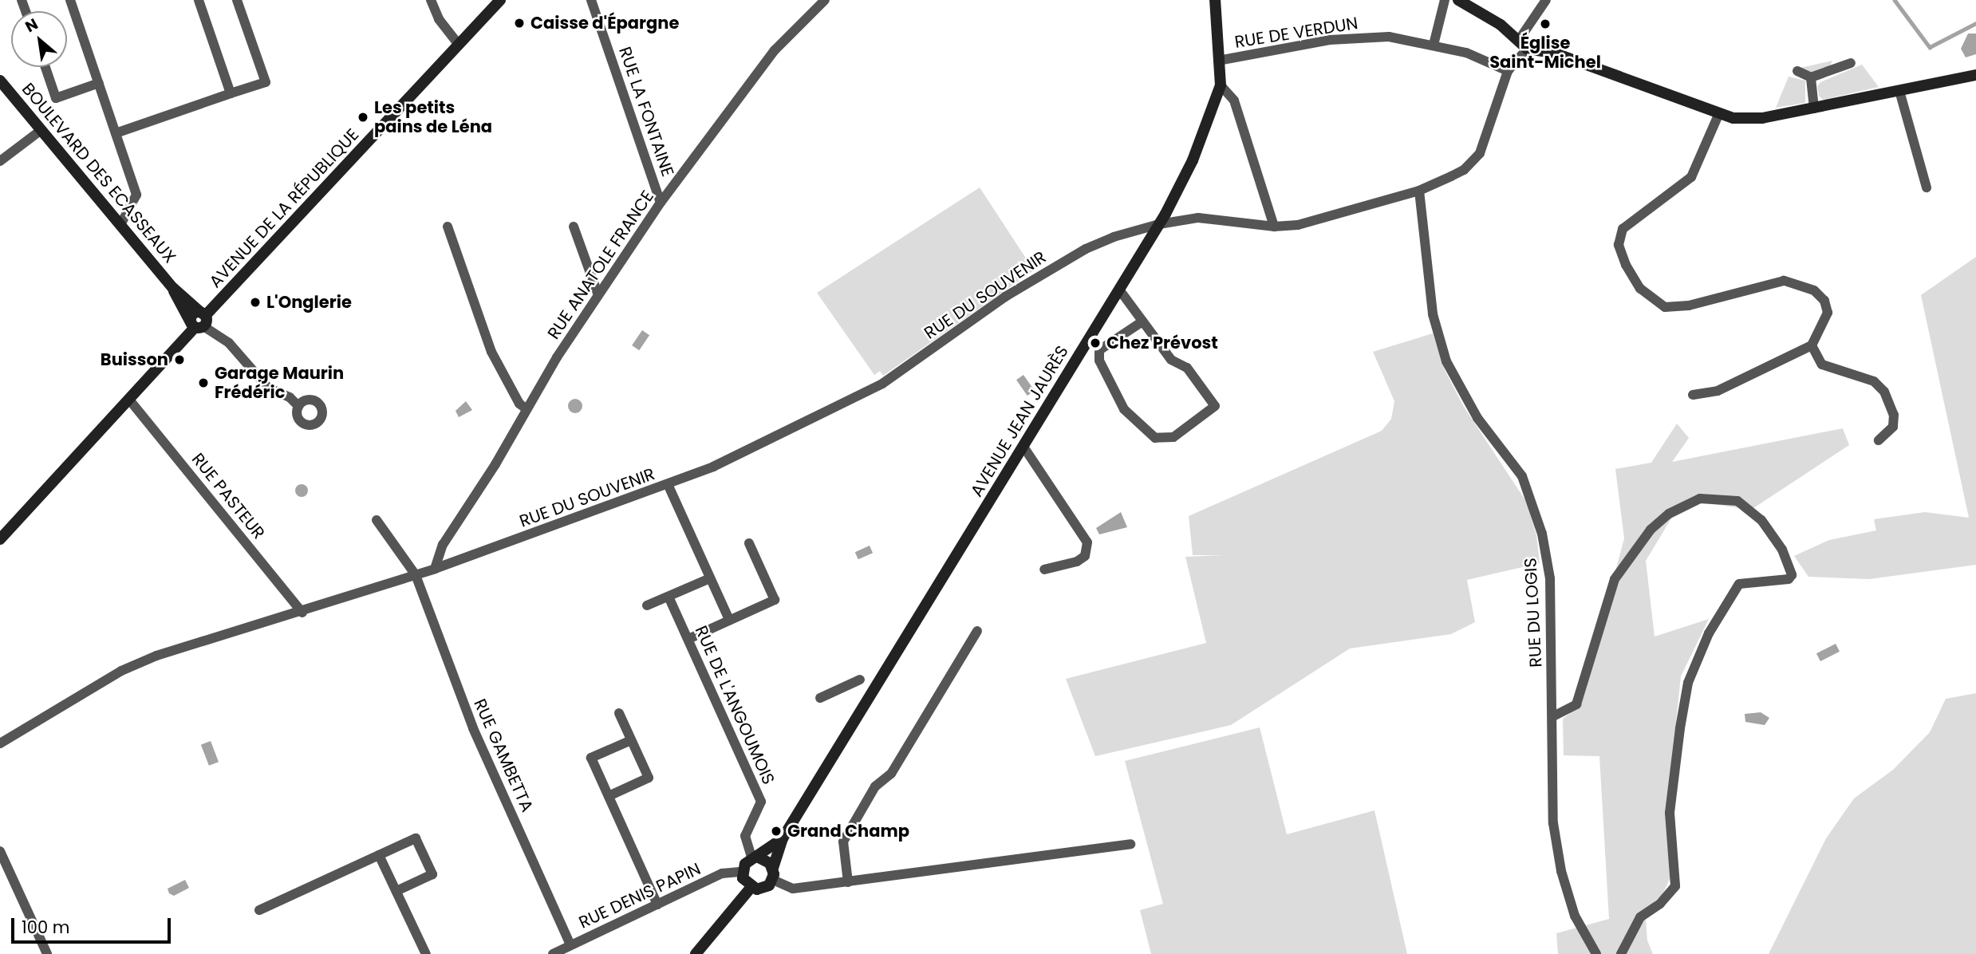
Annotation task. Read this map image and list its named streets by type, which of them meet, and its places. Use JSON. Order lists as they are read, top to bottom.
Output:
{
  "streets": {
    "main road": ["BOULEVARD DES ECASSEAUX", "AVENUE DE LA RÉPUBLIQUE", "AVENUE JEAN JAURÈS"],
    "street": [
      "RUE DE VERDUN",
      "RUE LA FONTAINE",
      "RUE ANATOLE FRANCE",
      "RUE DU SOUVENIR",
      "RUE PASTEUR",
      "RUE DU LOGIS",
      "RUE DE L'ANGOUMOIS",
      "RUE GAMBETTA",
      "RUE DENIS PAPIN"
    ]
  },
  "crossings": [
    ["RUE DE VERDUN", "RUE DU SOUVENIR"],
    ["RUE DE VERDUN", "AVENUE JEAN JAURÈS"],
    ["RUE LA FONTAINE", "RUE ANATOLE FRANCE"],
    ["BOULEVARD DES ECASSEAUX", "AVENUE DE LA RÉPUBLIQUE"],
    ["AVENUE DE LA RÉPUBLIQUE", "RUE PASTEUR"],
    ["RUE ANATOLE FRANCE", "RUE DU SOUVENIR"],
    ["RUE DU SOUVENIR", "AVENUE JEAN JAURÈS"],
    ["RUE DU SOUVENIR", "RUE PASTEUR"],
    ["RUE DU SOUVENIR", "RUE DU LOGIS"],
    ["RUE DU SOUVENIR", "RUE GAMBETTA"],
    ["AVENUE JEAN JAURÈS", "RUE DE L'ANGOUMOIS"],
    ["AVENUE JEAN JAURÈS", "RUE DENIS PAPIN"],
    ["RUE GAMBETTA", "RUE DENIS PAPIN"]
  ],
  "places": [
    "Caisse d'Épargne",
    "Église Saint-Michel",
    "Les petits pains de Léna",
    "L'Onglerie",
    "Chez Prévost",
    "Buisson",
    "Garage Maurin Frédéric",
    "Grand Champ"
  ],
  "scale_bar": "100 m",
  "north": "top left"
}
